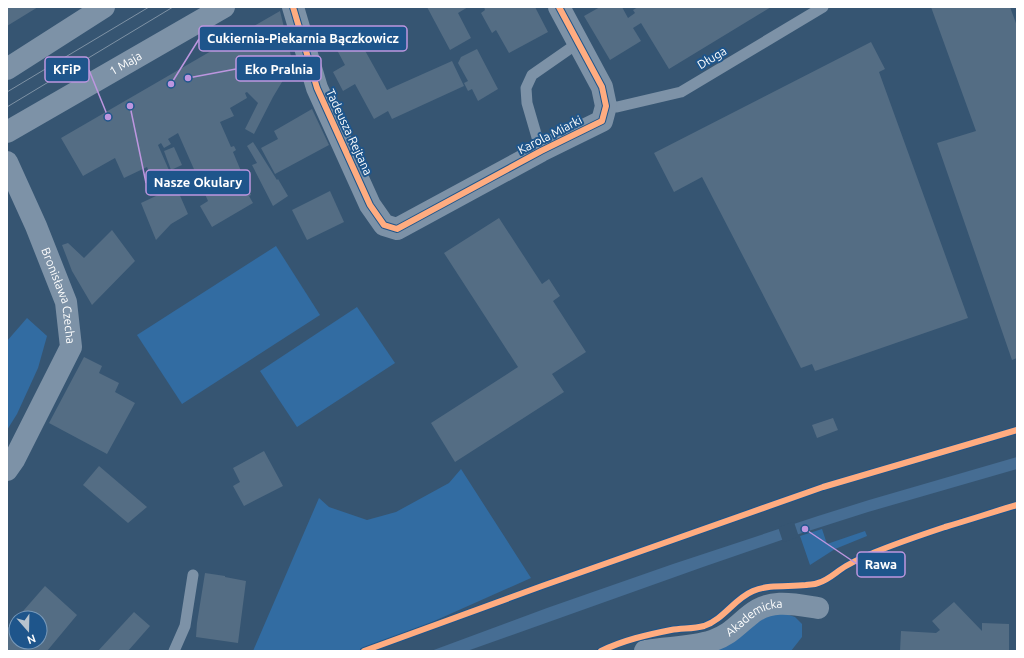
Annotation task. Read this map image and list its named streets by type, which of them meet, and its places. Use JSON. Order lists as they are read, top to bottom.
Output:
{
  "streets": {
    "street": [
      "1 Maja",
      "Tadeusza Rejtana",
      "Karola Miarki",
      "Bronisława Czecha",
      "Akademicka"
    ],
    "lane": ["Długa"]
  },
  "crossings": [
    ["Długa", "Karola Miarki"],
    ["Tadeusza Rejtana", "Karola Miarki"]
  ],
  "places": [
    "Eko Pralnia",
    "Cukiernia-Piekarnia Bączkowicz",
    "Nasze Okulary",
    "KFiP",
    "Rawa"
  ],
  "north": "bottom"
}
